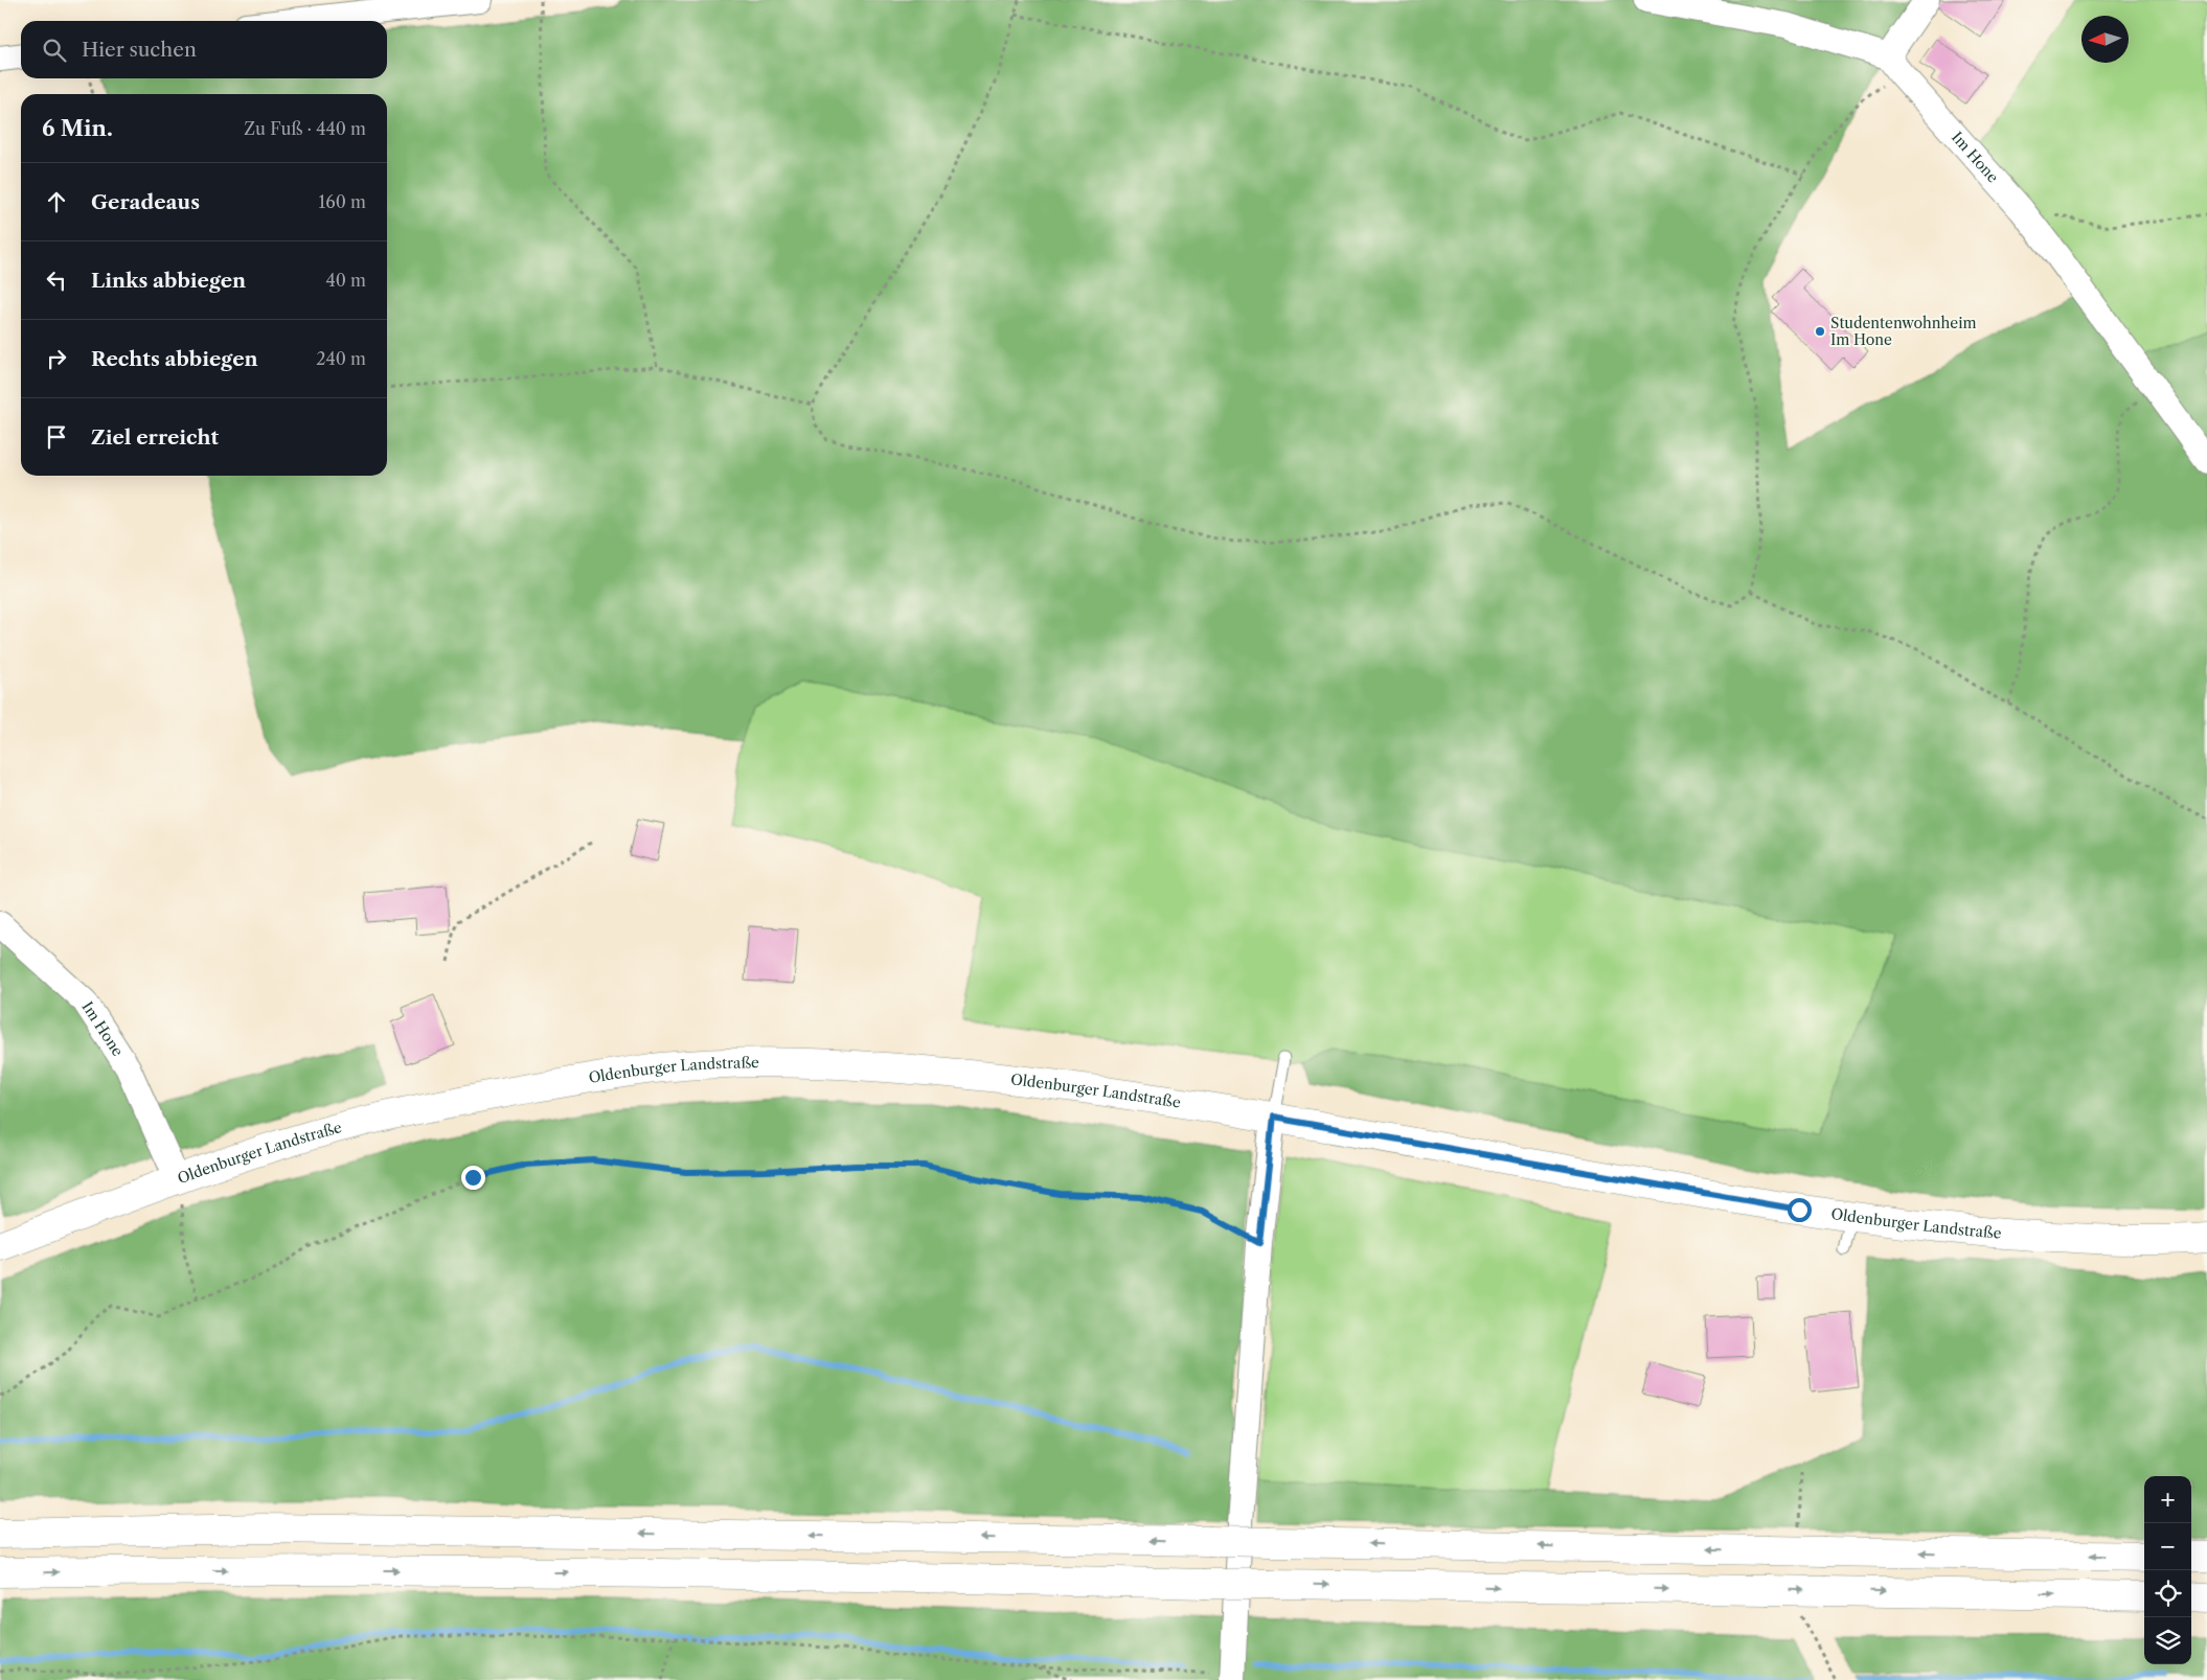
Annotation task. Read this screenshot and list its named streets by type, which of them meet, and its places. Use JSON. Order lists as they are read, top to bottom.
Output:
{
  "streets": {
    "main road": ["Oldenburger Landstraße"],
    "street": ["Im Hone"]
  },
  "crossings": [
    ["Im Hone", "Oldenburger Landstraße"]
  ],
  "places": ["Studentenwohnheim Im Hone"],
  "north": "left",
  "page": {
    "search": "Hier suchen",
    "heading": ["6 Min.", "Zu Fuß · 440 m"],
    "list": [
      ["Geradeaus", "160 m"],
      ["Links abbiegen", "40 m"],
      ["Rechts abbiegen", "240 m"],
      "Ziel erreicht"
    ],
    "map_buttons": ["+", "−"]
  }
}
